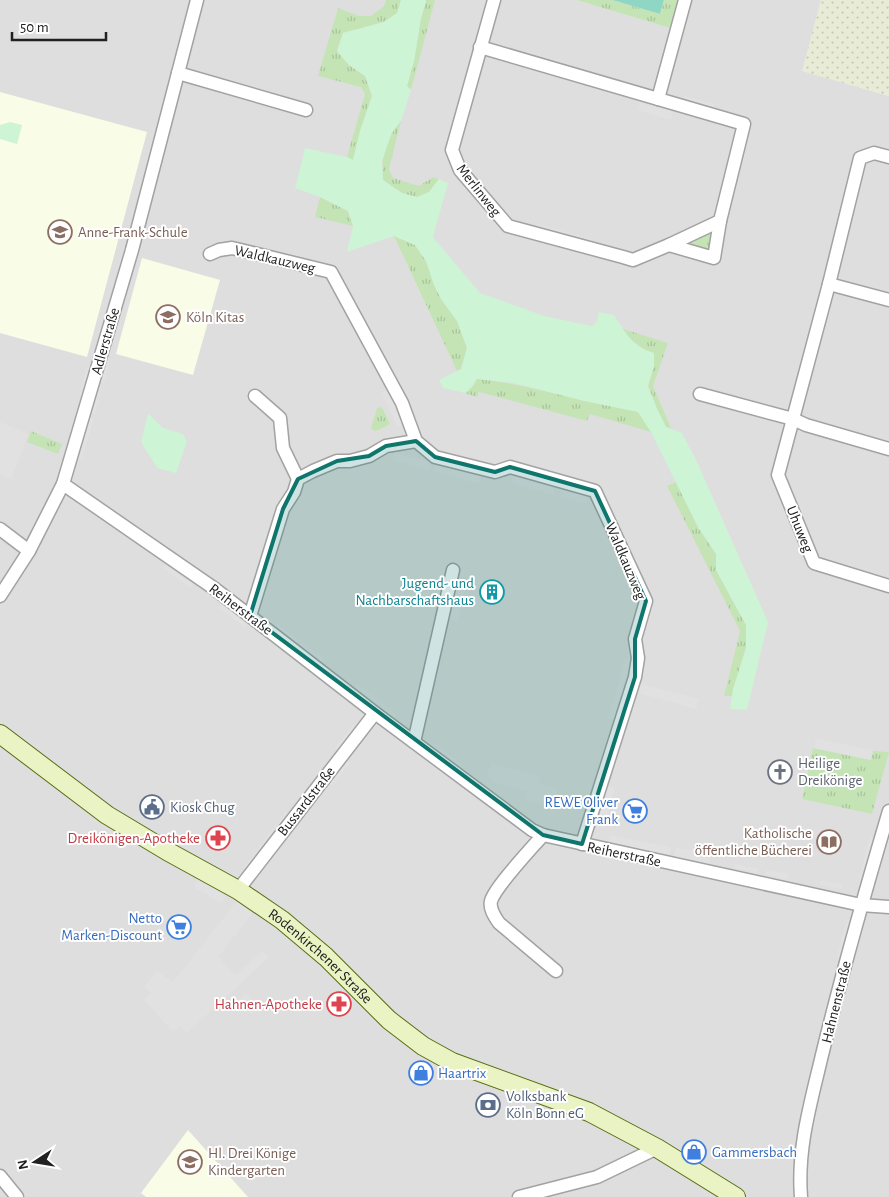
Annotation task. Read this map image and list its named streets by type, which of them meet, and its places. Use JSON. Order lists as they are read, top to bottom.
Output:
{
  "streets": {
    "main road": ["Rodenkirchener Straße"],
    "street": [
      "Merlinweg",
      "Waldkauzweg",
      "Adlerstraße",
      "Uhuweg",
      "Reiherstraße",
      "Bussardstraße",
      "Hahnenstraße"
    ]
  },
  "crossings": [
    ["Waldkauzweg", "Reiherstraße"],
    ["Adlerstraße", "Reiherstraße"],
    ["Reiherstraße", "Bussardstraße"],
    ["Reiherstraße", "Hahnenstraße"],
    ["Bussardstraße", "Rodenkirchener Straße"]
  ],
  "places": {
    "school or university": ["Anne-Frank-Schule", "Köln Kitas", "Hl. Drei Könige Kindergarten"],
    "building": ["Jugend- und Nachbarschaftshaus"],
    "church": ["Heilige Dreikönige"],
    "public building": ["Kiosk Chug"],
    "supermarket": ["REWE Oliver Frank", "Netto Marken-Discount"],
    "pharmacy": ["Dreikönigen-Apotheke", "Hahnen-Apotheke"],
    "library": ["Katholische öffentliche Bücherei"],
    "shop": ["Haartrix", "Gammersbach"],
    "bank": ["Volksbank Köln Bonn eG"]
  },
  "scale_bar": "50 m",
  "north": "left"
}
